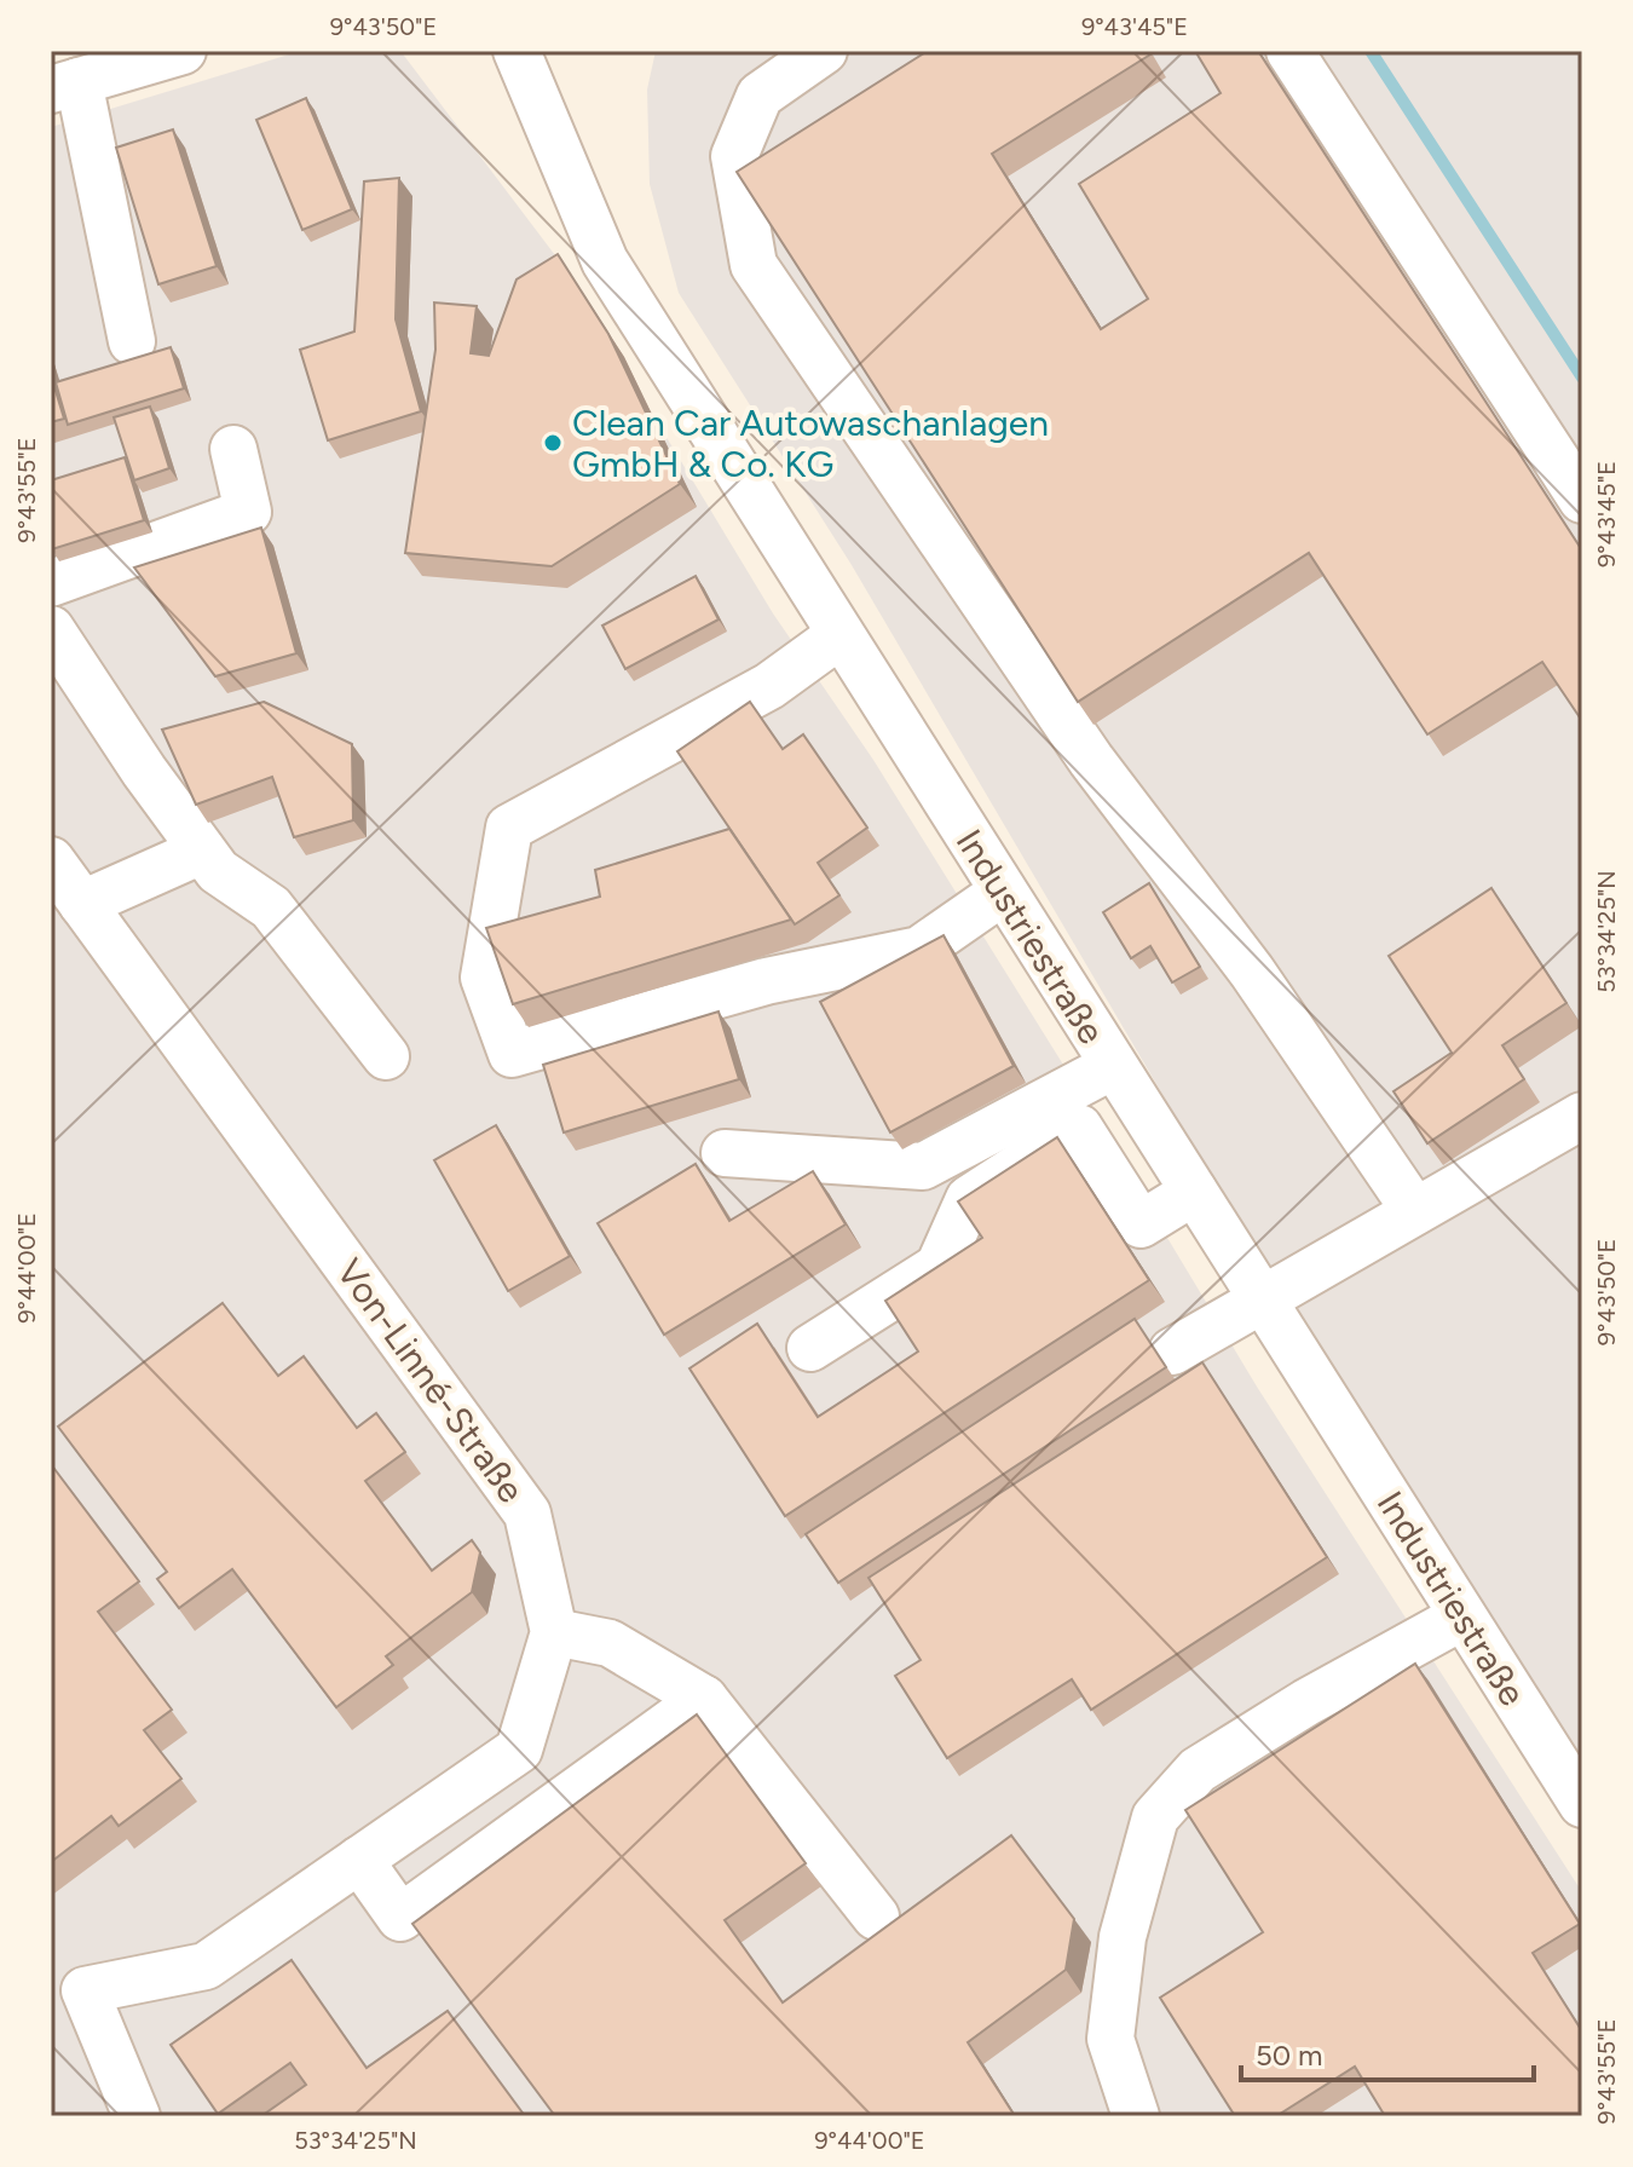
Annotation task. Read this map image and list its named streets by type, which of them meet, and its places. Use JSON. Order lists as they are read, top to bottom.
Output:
{
  "streets": {
    "street": ["Industriestraße", "Von-Linné-Straße"]
  },
  "places": ["Clean Car Autowaschanlagen GmbH & Co. KG"],
  "scale_bar": "50 m",
  "coordinates": [
    "9°43'50\"E",
    "9°43'45\"E",
    "9°43'55\"E",
    "53°34'25\"N",
    "9°44'00\"E"
  ]
}
